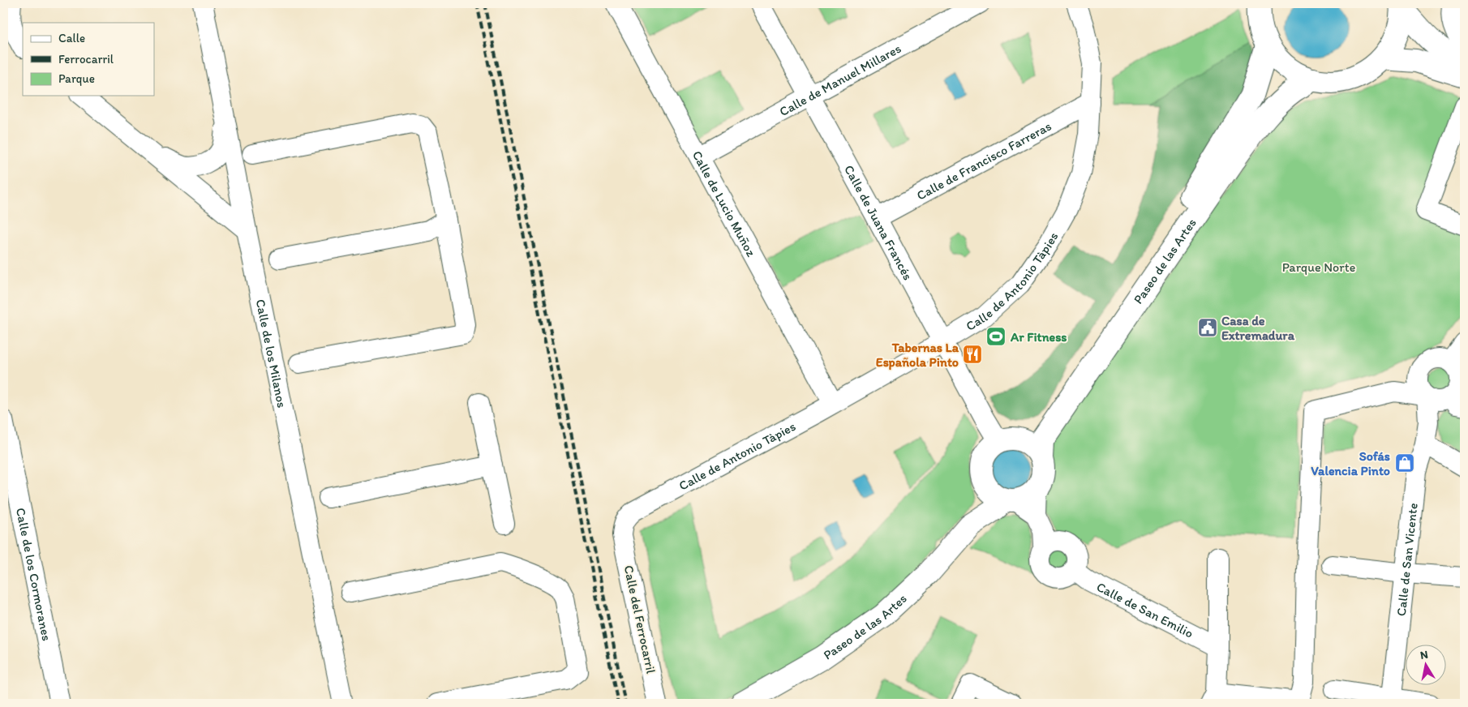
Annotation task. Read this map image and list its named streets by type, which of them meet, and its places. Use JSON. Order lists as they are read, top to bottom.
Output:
{
  "streets": {
    "main road": ["Paseo de las Artes"],
    "street": [
      "Calle de Manuel Millares",
      "Calle de Francisco Farreras",
      "Calle de Lucio Muñoz",
      "Calle de Juana Francés",
      "Calle de Antonio Tàpies",
      "Calle de los Milanos",
      "Calle de San Vicente",
      "Calle de los Cormoranes",
      "Calle de San Emilio",
      "Calle del Ferrocarril"
    ]
  },
  "crossings": [
    ["Calle de Manuel Millares", "Calle de Lucio Muñoz"],
    ["Calle de Manuel Millares", "Calle de Juana Francés"],
    ["Calle de Francisco Farreras", "Calle de Juana Francés"],
    ["Calle de Francisco Farreras", "Calle de Antonio Tàpies"],
    ["Calle de Lucio Muñoz", "Calle de Antonio Tàpies"],
    ["Calle de Juana Francés", "Paseo de las Artes"],
    ["Calle de Juana Francés", "Calle de Antonio Tàpies"],
    ["Calle de Antonio Tàpies", "Calle del Ferrocarril"]
  ],
  "parks": ["Parque Norte"],
  "places": {
    "public building": ["Casa de Extremadura"],
    "sports": ["Ar Fitness"],
    "restaurant": ["Tabernas La Española Pinto"],
    "shop": ["Sofás Valencia Pinto"]
  },
  "legend": ["Calle", "Ferrocarril", "Parque"],
  "north": "top"
}
